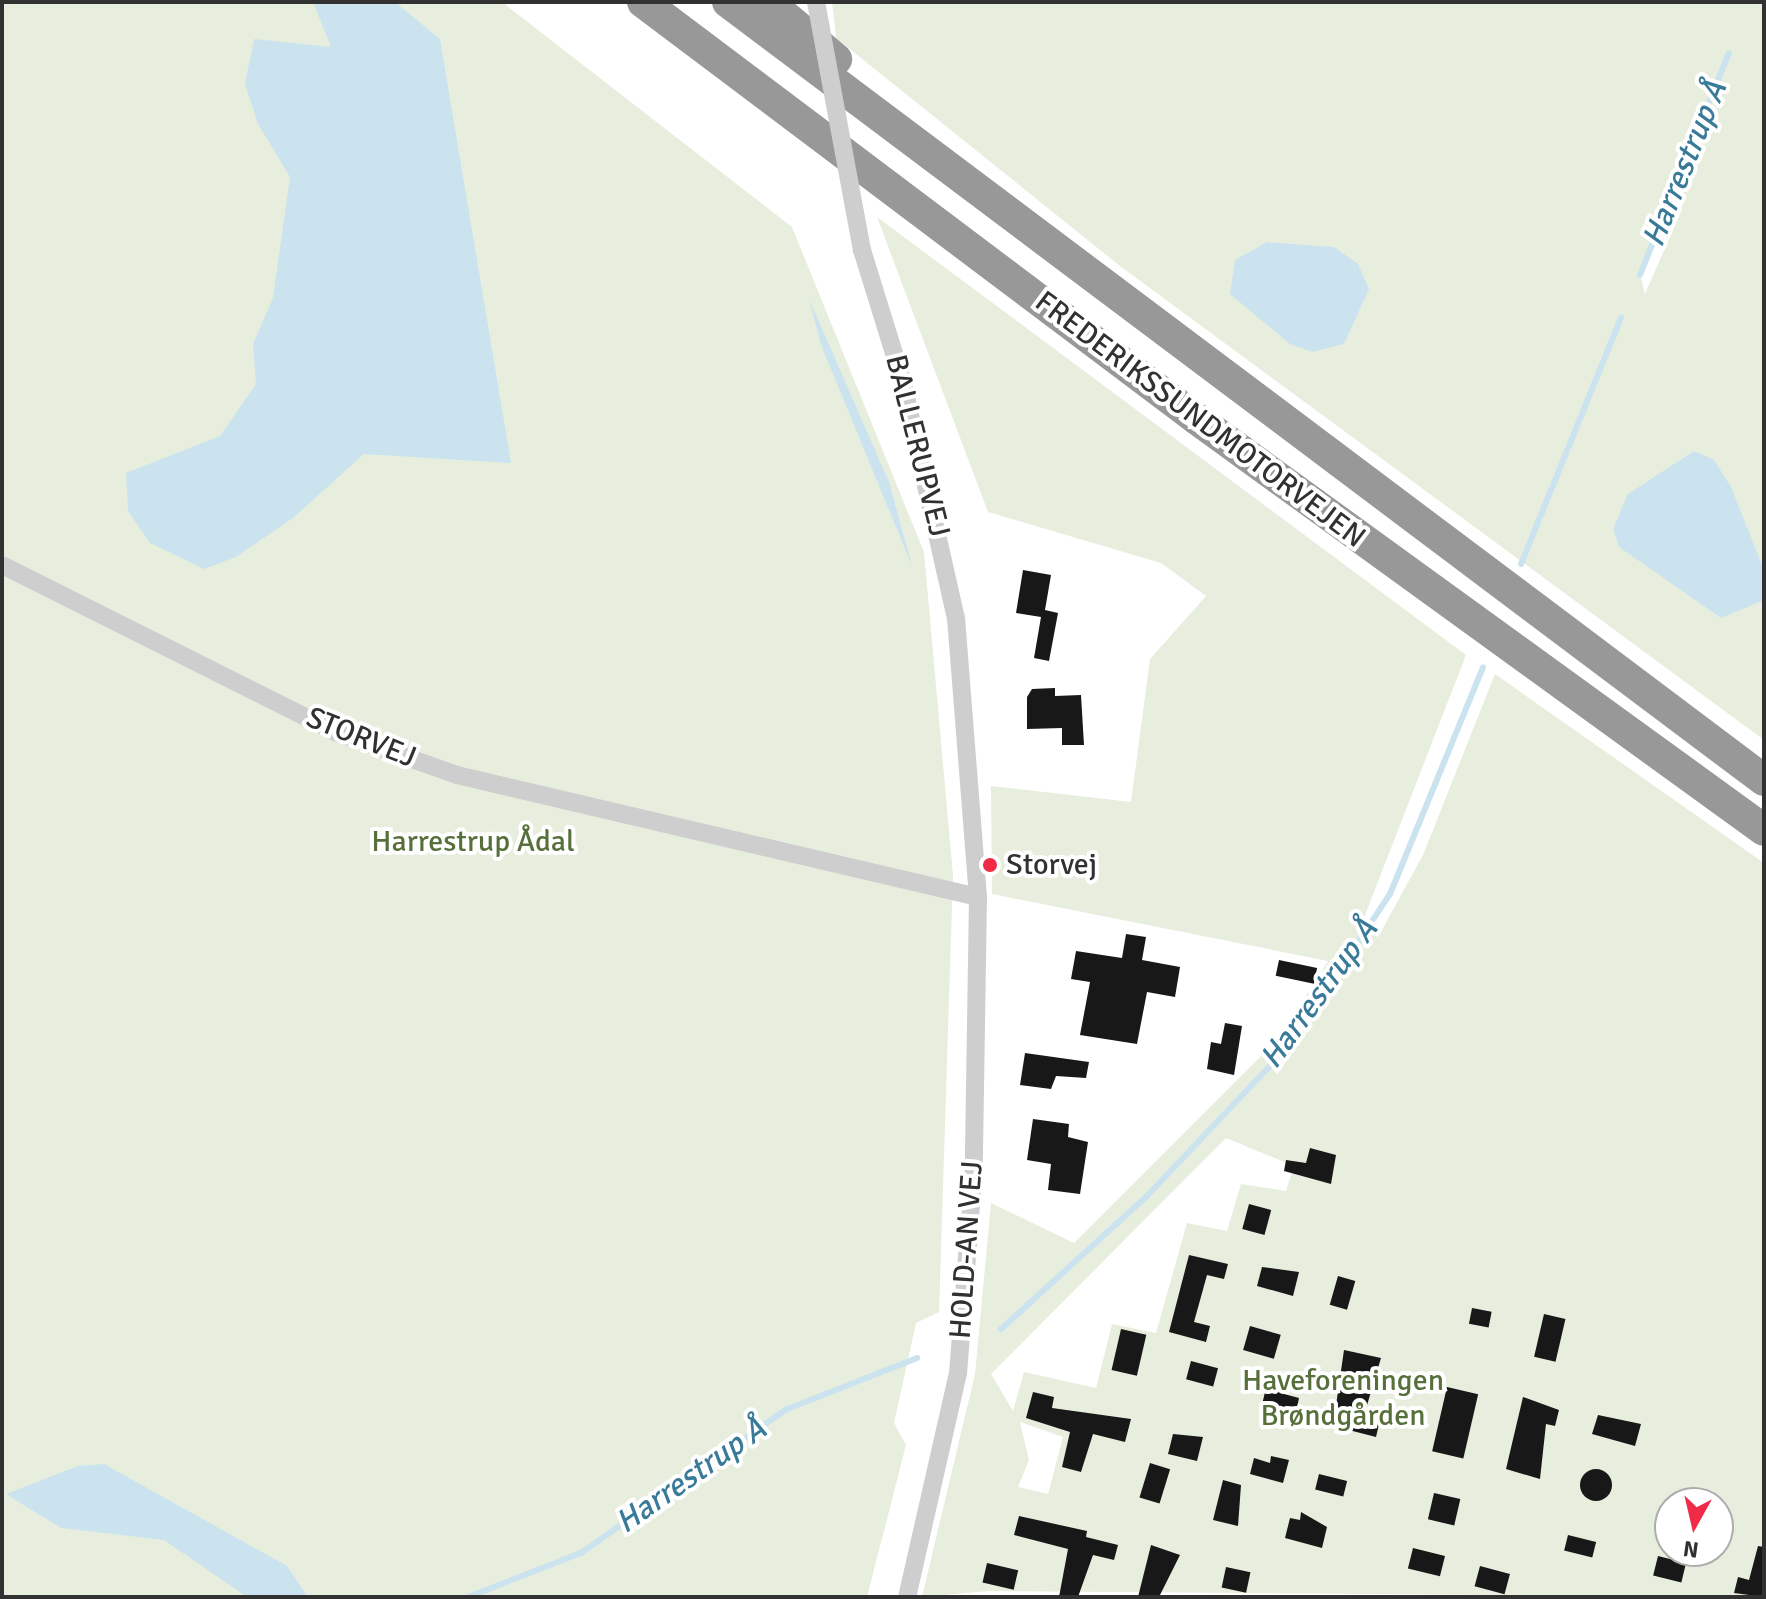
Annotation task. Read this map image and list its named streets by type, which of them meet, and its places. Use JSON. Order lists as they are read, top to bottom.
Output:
{
  "streets": {
    "highway": ["FREDERIKSSUNDMOTORVEJEN"],
    "street": ["BALLERUPVEJ", "STORVEJ", "HOLD-AN VEJ"]
  },
  "crossings": [
    ["BALLERUPVEJ", "STORVEJ"],
    ["BALLERUPVEJ", "HOLD-AN VEJ"],
    ["STORVEJ", "HOLD-AN VEJ"]
  ],
  "water": ["Harrestrup Å"],
  "parks": ["Harrestrup Ådal", "Haveforeningen Brøndgården"],
  "places": ["Storvej"],
  "north": "bottom"
}
